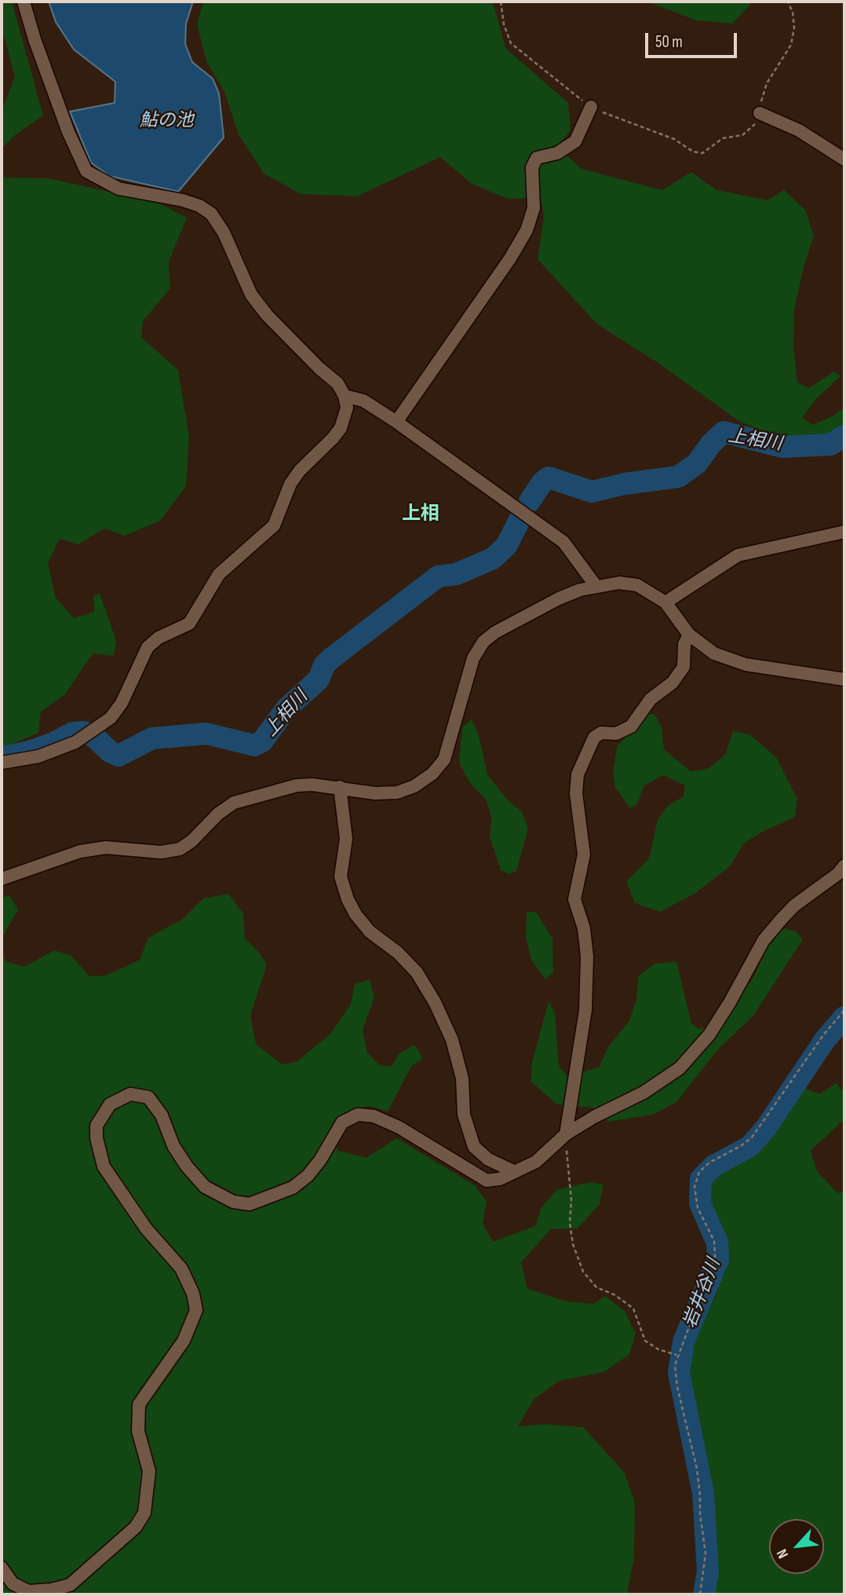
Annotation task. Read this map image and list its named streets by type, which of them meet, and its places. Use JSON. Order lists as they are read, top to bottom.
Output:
{
  "districts": ["上相"],
  "water": ["鮎の池", "上相川", "岩井谷川"],
  "scale_bar": "50 m",
  "north": "bottom left"
}
